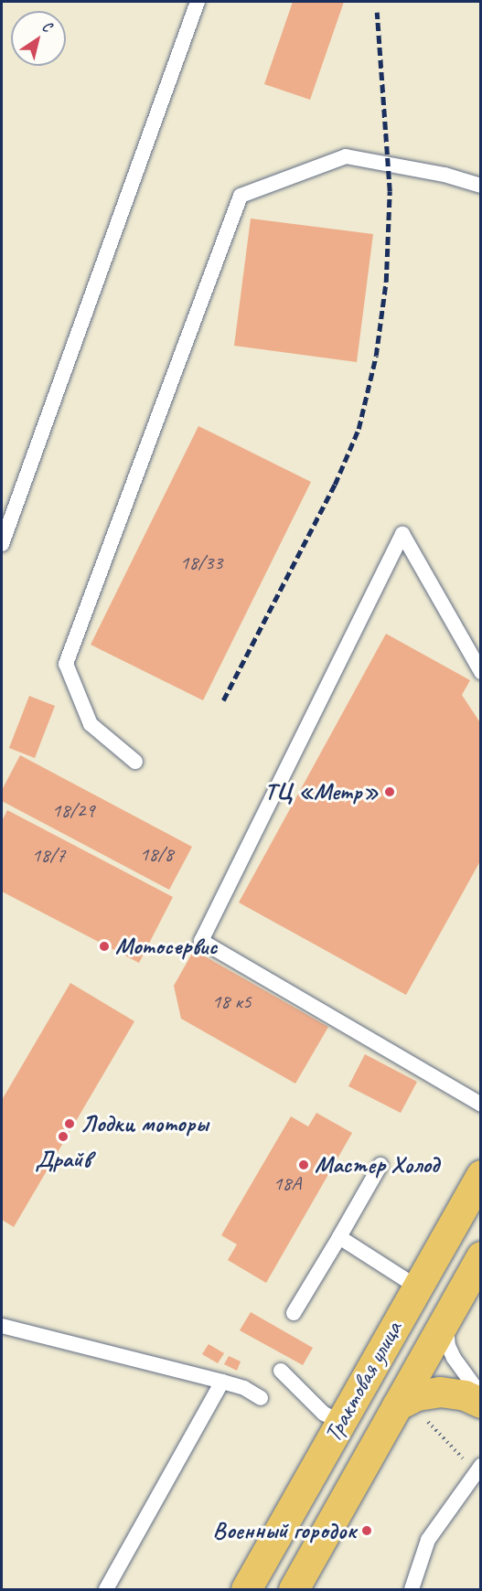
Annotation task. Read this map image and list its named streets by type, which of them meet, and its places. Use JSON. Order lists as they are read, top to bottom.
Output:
{
  "streets": {
    "main road": ["Трактовая улица"]
  },
  "places": [
    "ТЦ «Метр»",
    "Мотосервис",
    "Лодки моторы",
    "Драйв",
    "Мастер Холод",
    "Военный городок"
  ],
  "house_numbers": [
    "18/33",
    "18/29",
    "18/8",
    "18/7",
    "18 к5",
    "18А"
  ],
  "north": "top right"
}
